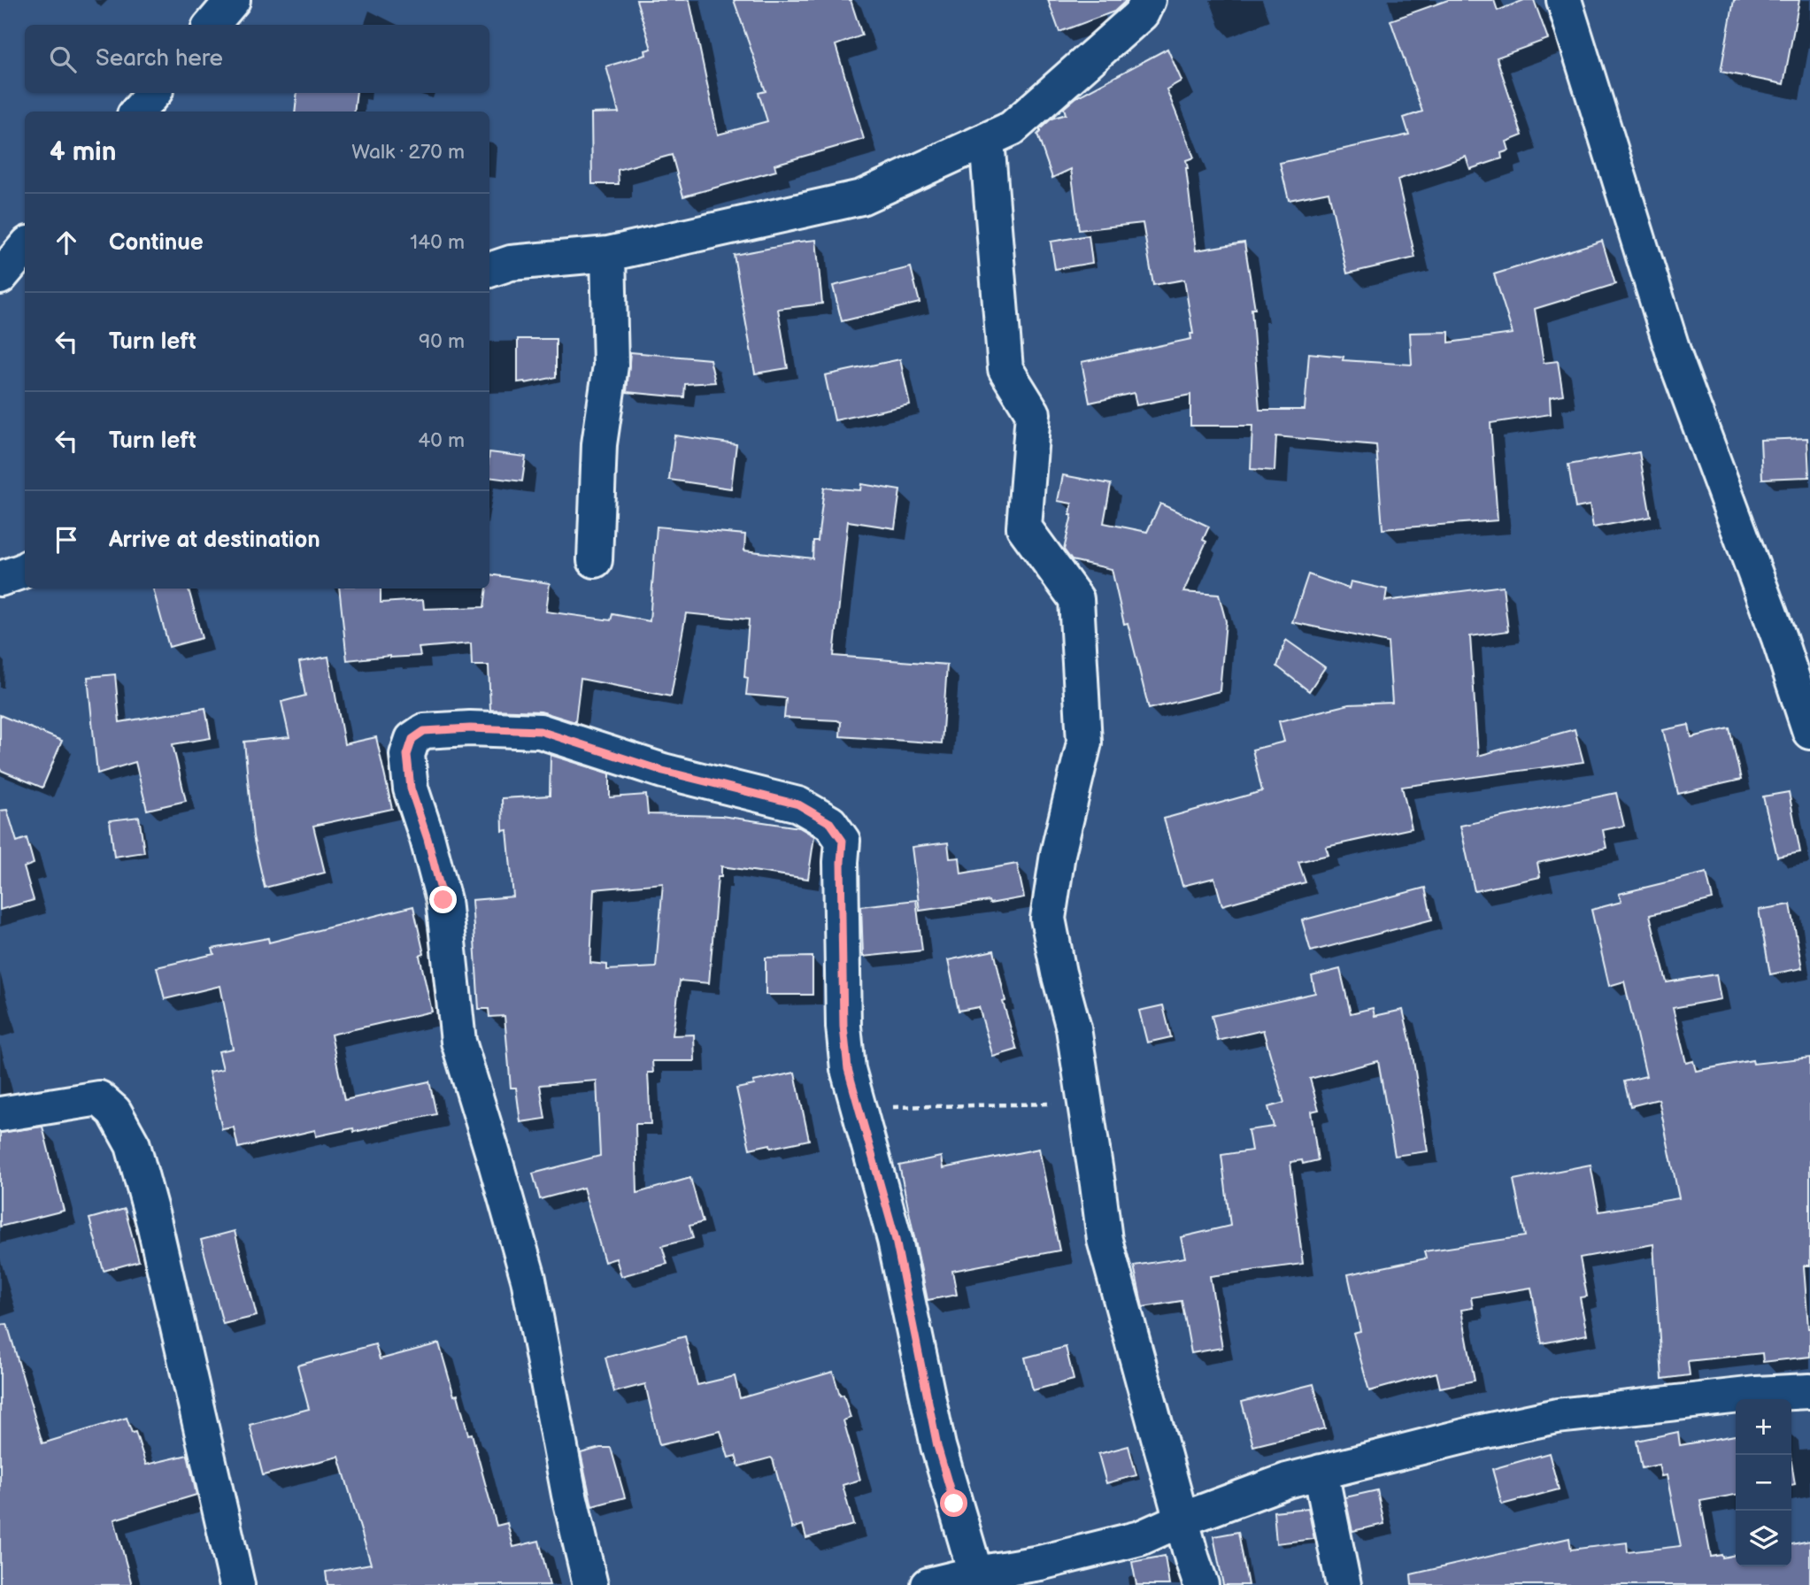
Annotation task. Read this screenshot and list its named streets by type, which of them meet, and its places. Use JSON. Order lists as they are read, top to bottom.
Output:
{
  "page": {
    "search": "Search here",
    "heading": ["4 min", "Walk · 270 m"],
    "list": [
      ["Continue", "140 m"],
      ["Turn left", "90 m"],
      ["Turn left", "40 m"],
      "Arrive at destination"
    ],
    "map_buttons": ["+", "−"]
  }
}
